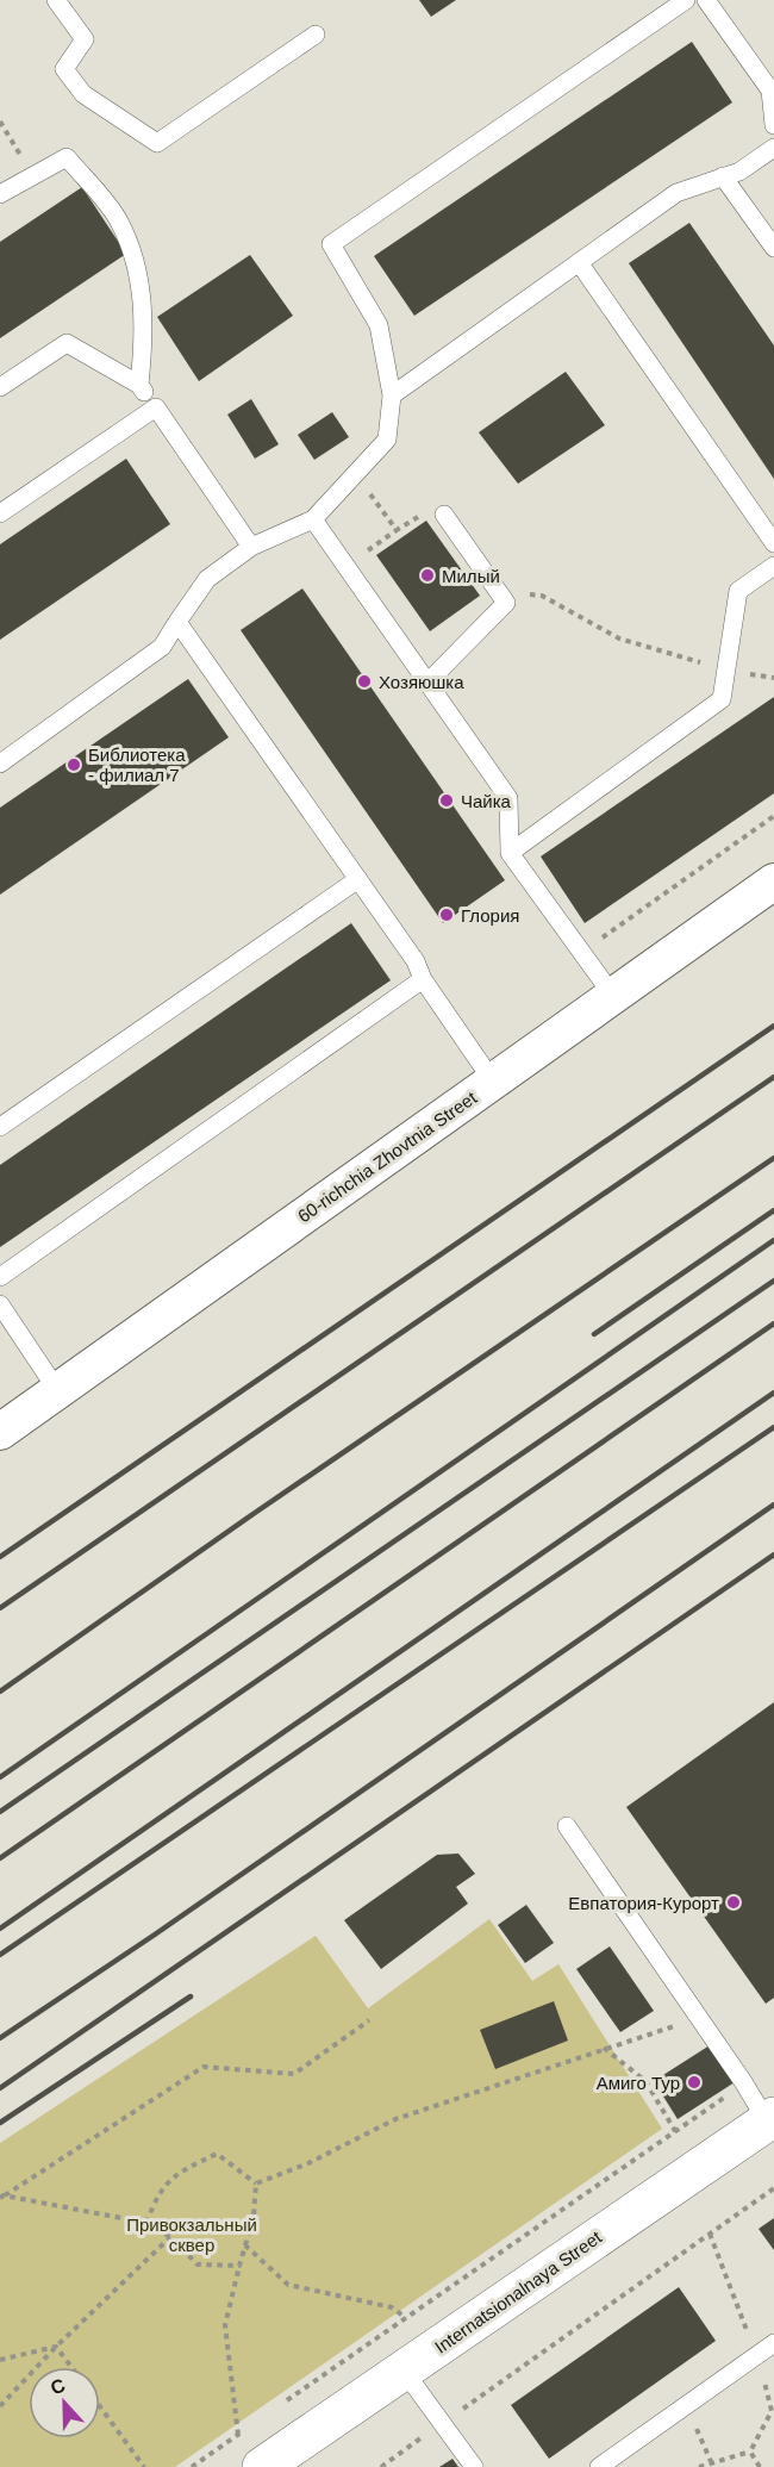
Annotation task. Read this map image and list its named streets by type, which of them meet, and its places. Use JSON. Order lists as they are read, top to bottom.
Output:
{
  "streets": {
    "main road": ["Internatsionalnaya Street"],
    "street": ["60-richchia Zhovtnia Street"]
  },
  "parks": ["Привокзальный сквер"],
  "places": [
    "Милый",
    "Хозяюшка",
    "Библиотека - филиал 7",
    "Чайка",
    "Глория",
    "Евпатория-Курорт",
    "Амиго Тур"
  ],
  "north": "top"
}
